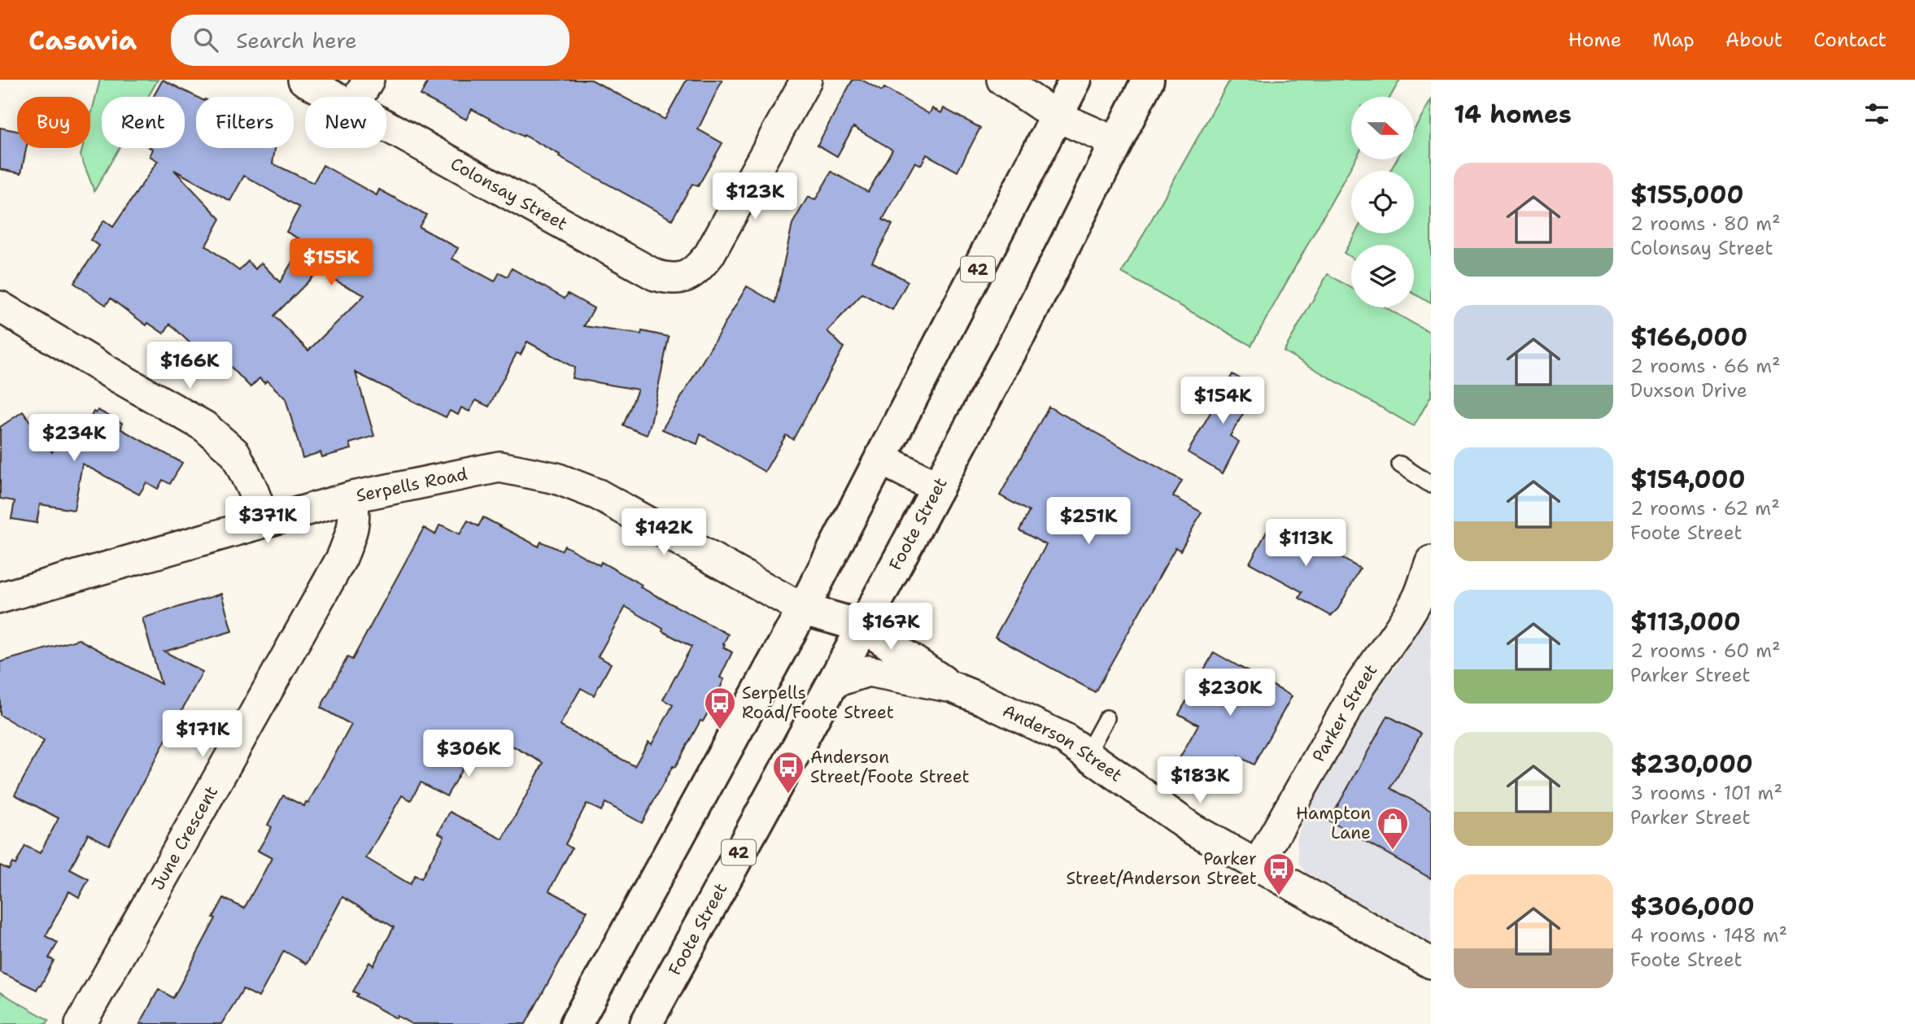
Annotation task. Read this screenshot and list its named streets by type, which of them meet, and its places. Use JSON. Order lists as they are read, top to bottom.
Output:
{
  "streets": {
    "main road": ["42", "Foote Street"],
    "street": [
      "Colonsay Street",
      "Serpells Road",
      "Parker Street",
      "Anderson Street",
      "June Crescent"
    ]
  },
  "crossings": [
    ["42", "Serpells Road"],
    ["Serpells Road", "June Crescent"],
    ["Foote Street", "Anderson Street"],
    ["Parker Street", "Anderson Street"]
  ],
  "places": {
    "bus stop": ["Serpells Road/Foote Street", "Anderson Street/Foote Street", "Parker Street/Anderson Street"],
    "shop": ["Hampton Lane"]
  },
  "north": "right",
  "page": {
    "header": "Casavia",
    "search": "Search here",
    "nav": [
      "Home",
      "Map",
      "About",
      "Contact"
    ],
    "heading": "14 homes",
    "chip": [
      "Buy",
      "Rent",
      "Filters",
      "New"
    ],
    "list": [
      {
        "name": "$155,000",
        "note": "2 rooms · 80 m² · Colonsay Street"
      },
      {
        "name": "$166,000",
        "note": "2 rooms · 66 m² · Duxson Drive"
      },
      {
        "name": "$154,000",
        "note": "2 rooms · 62 m² · Foote Street"
      },
      {
        "name": "$113,000",
        "note": "2 rooms · 60 m² · Parker Street"
      },
      {
        "name": "$230,000",
        "note": "3 rooms · 101 m² · Parker Street"
      },
      {
        "name": "$306,000",
        "note": "4 rooms · 148 m² · Foote Street"
      }
    ],
    "price": [
      "$123K",
      "$155K",
      "$166K",
      "$154K",
      "$234K",
      "$371K",
      "$251K",
      "$142K",
      "$113K",
      "$167K",
      "$230K",
      "$171K",
      "$306K",
      "$183K"
    ]
  }
}
